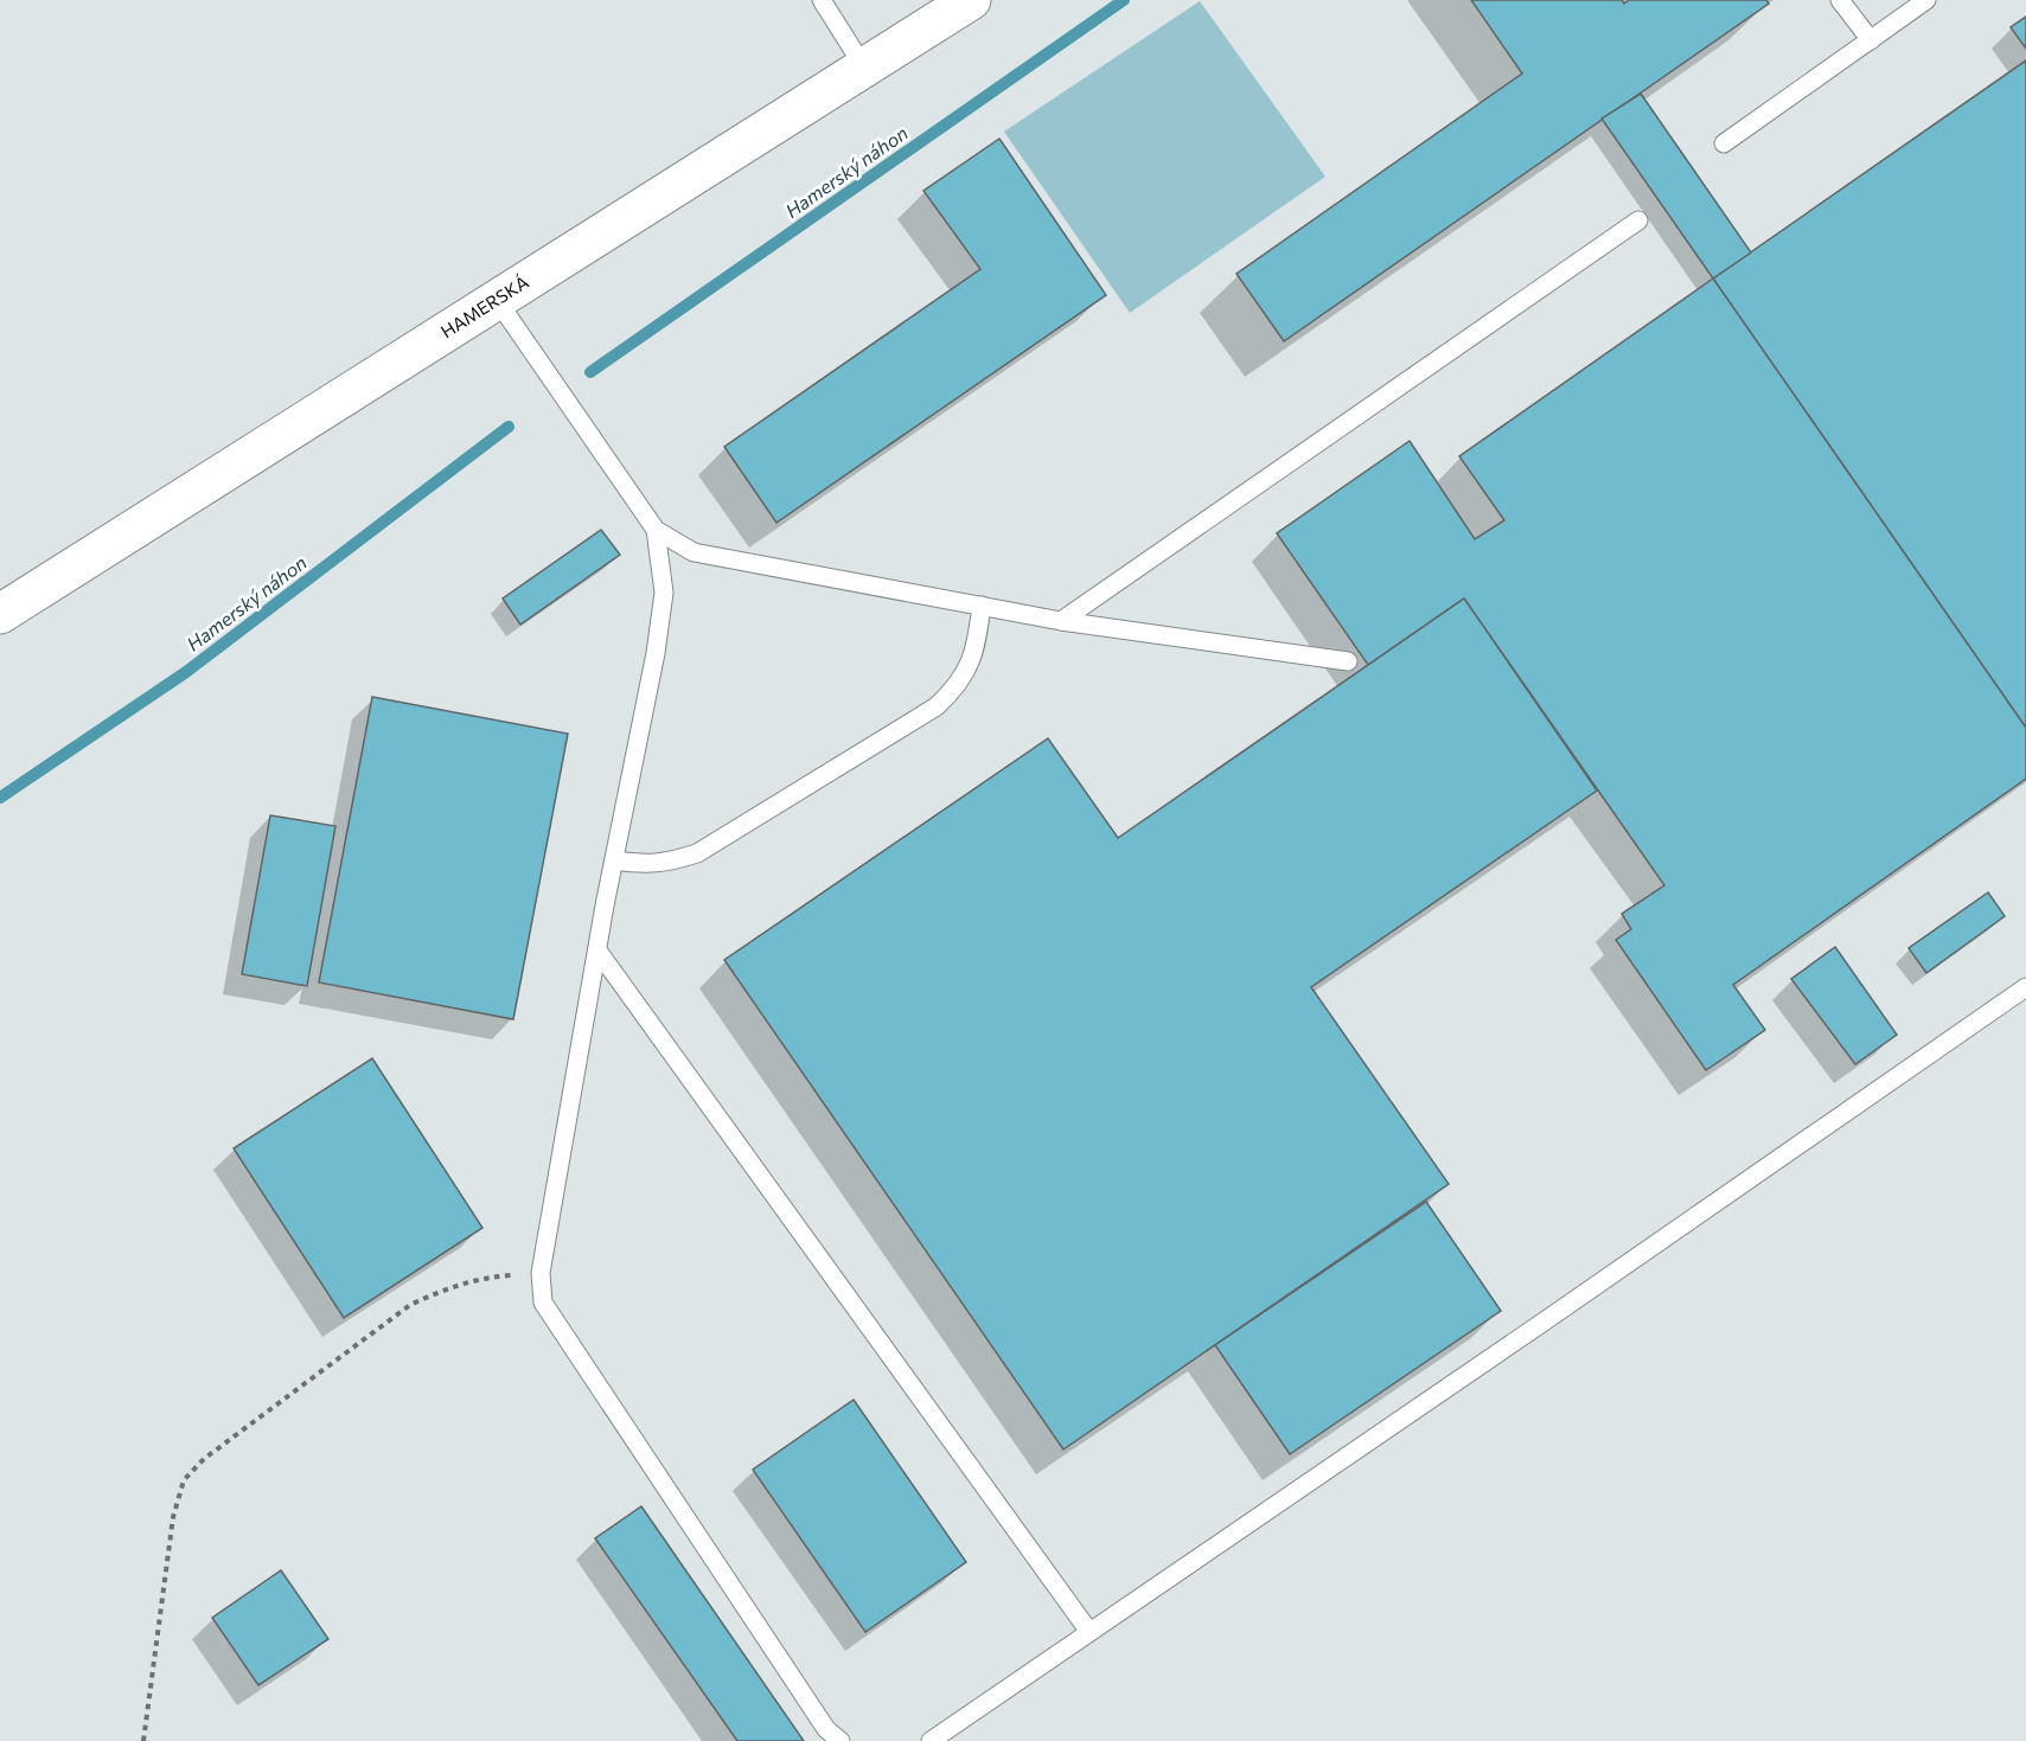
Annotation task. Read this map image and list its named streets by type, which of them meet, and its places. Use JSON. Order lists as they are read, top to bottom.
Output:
{
  "streets": {
    "street": ["HAMERSKÁ"]
  },
  "water": ["Hamerský náhon"]
}
